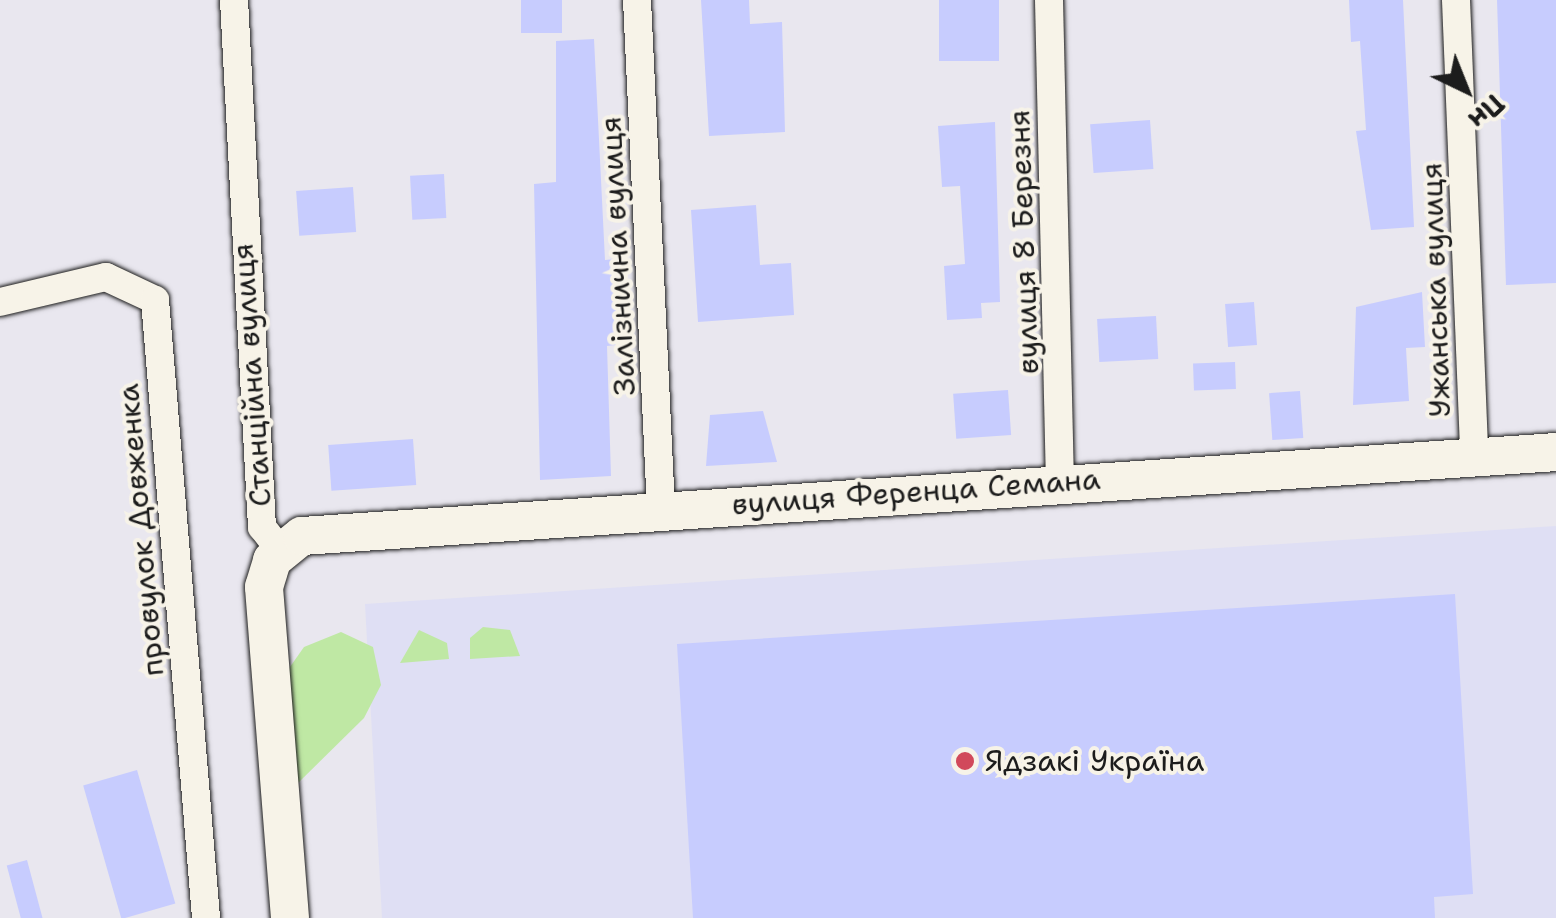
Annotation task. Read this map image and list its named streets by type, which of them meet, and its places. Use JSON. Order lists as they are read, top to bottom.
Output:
{
  "streets": {
    "street": [
      "вулиця 8 Березня",
      "Залізнична вулиця",
      "Ужанська вулиця",
      "Станційна вулиця",
      "вулиця Ференца Семана",
      "провулок Довженка"
    ]
  },
  "crossings": [
    ["вулиця 8 Березня", "вулиця Ференца Семана"],
    ["Залізнична вулиця", "вулиця Ференца Семана"],
    ["Ужанська вулиця", "вулиця Ференца Семана"],
    ["Станційна вулиця", "вулиця Ференца Семана"]
  ],
  "places": ["Ядзакі Україна"],
  "north": "bottom right"
}
